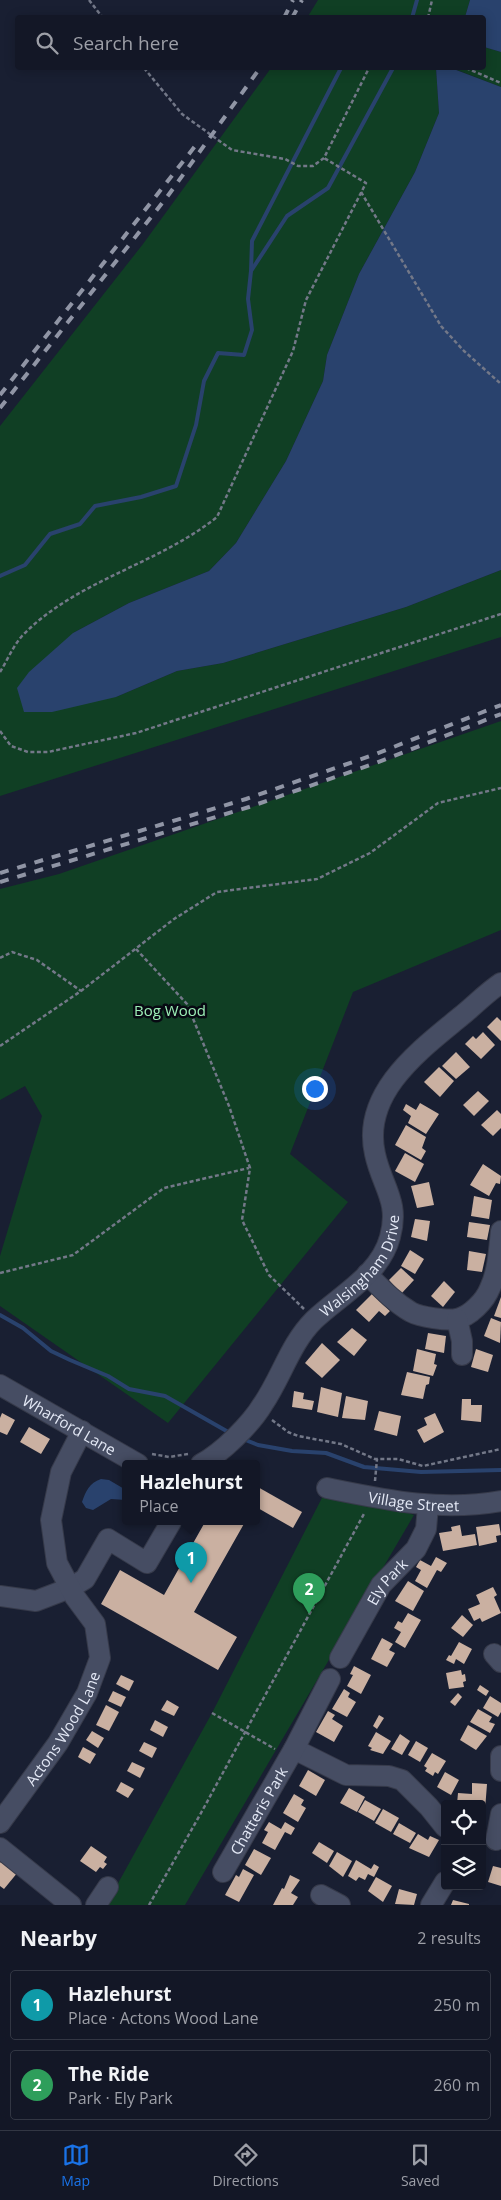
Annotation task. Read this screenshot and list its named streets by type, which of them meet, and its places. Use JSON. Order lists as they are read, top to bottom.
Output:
{
  "streets": {
    "street": [
      "Walsingham Drive",
      "Wharford Lane",
      "Village Street",
      "Ely Park",
      "Actons Wood Lane",
      "Chatteris Park"
    ]
  },
  "crossings": [
    ["Wharford Lane", "Actons Wood Lane"],
    ["Village Street", "Ely Park"]
  ],
  "parks": ["Bog Wood"],
  "page": {
    "search": "Search here",
    "popup": ["Hazlehurst", "Place"],
    "pins": ["1", "2"],
    "heading": ["Nearby", "2 results"],
    "list": [
      {
        "mark": "1",
        "name": "Hazlehurst",
        "note": "Place · Actons Wood Lane",
        "value": "250 m"
      },
      {
        "mark": "2",
        "name": "The Ride",
        "note": "Park · Ely Park",
        "value": "260 m"
      }
    ],
    "nav": ["Map", "Directions", "Saved"]
  }
}
